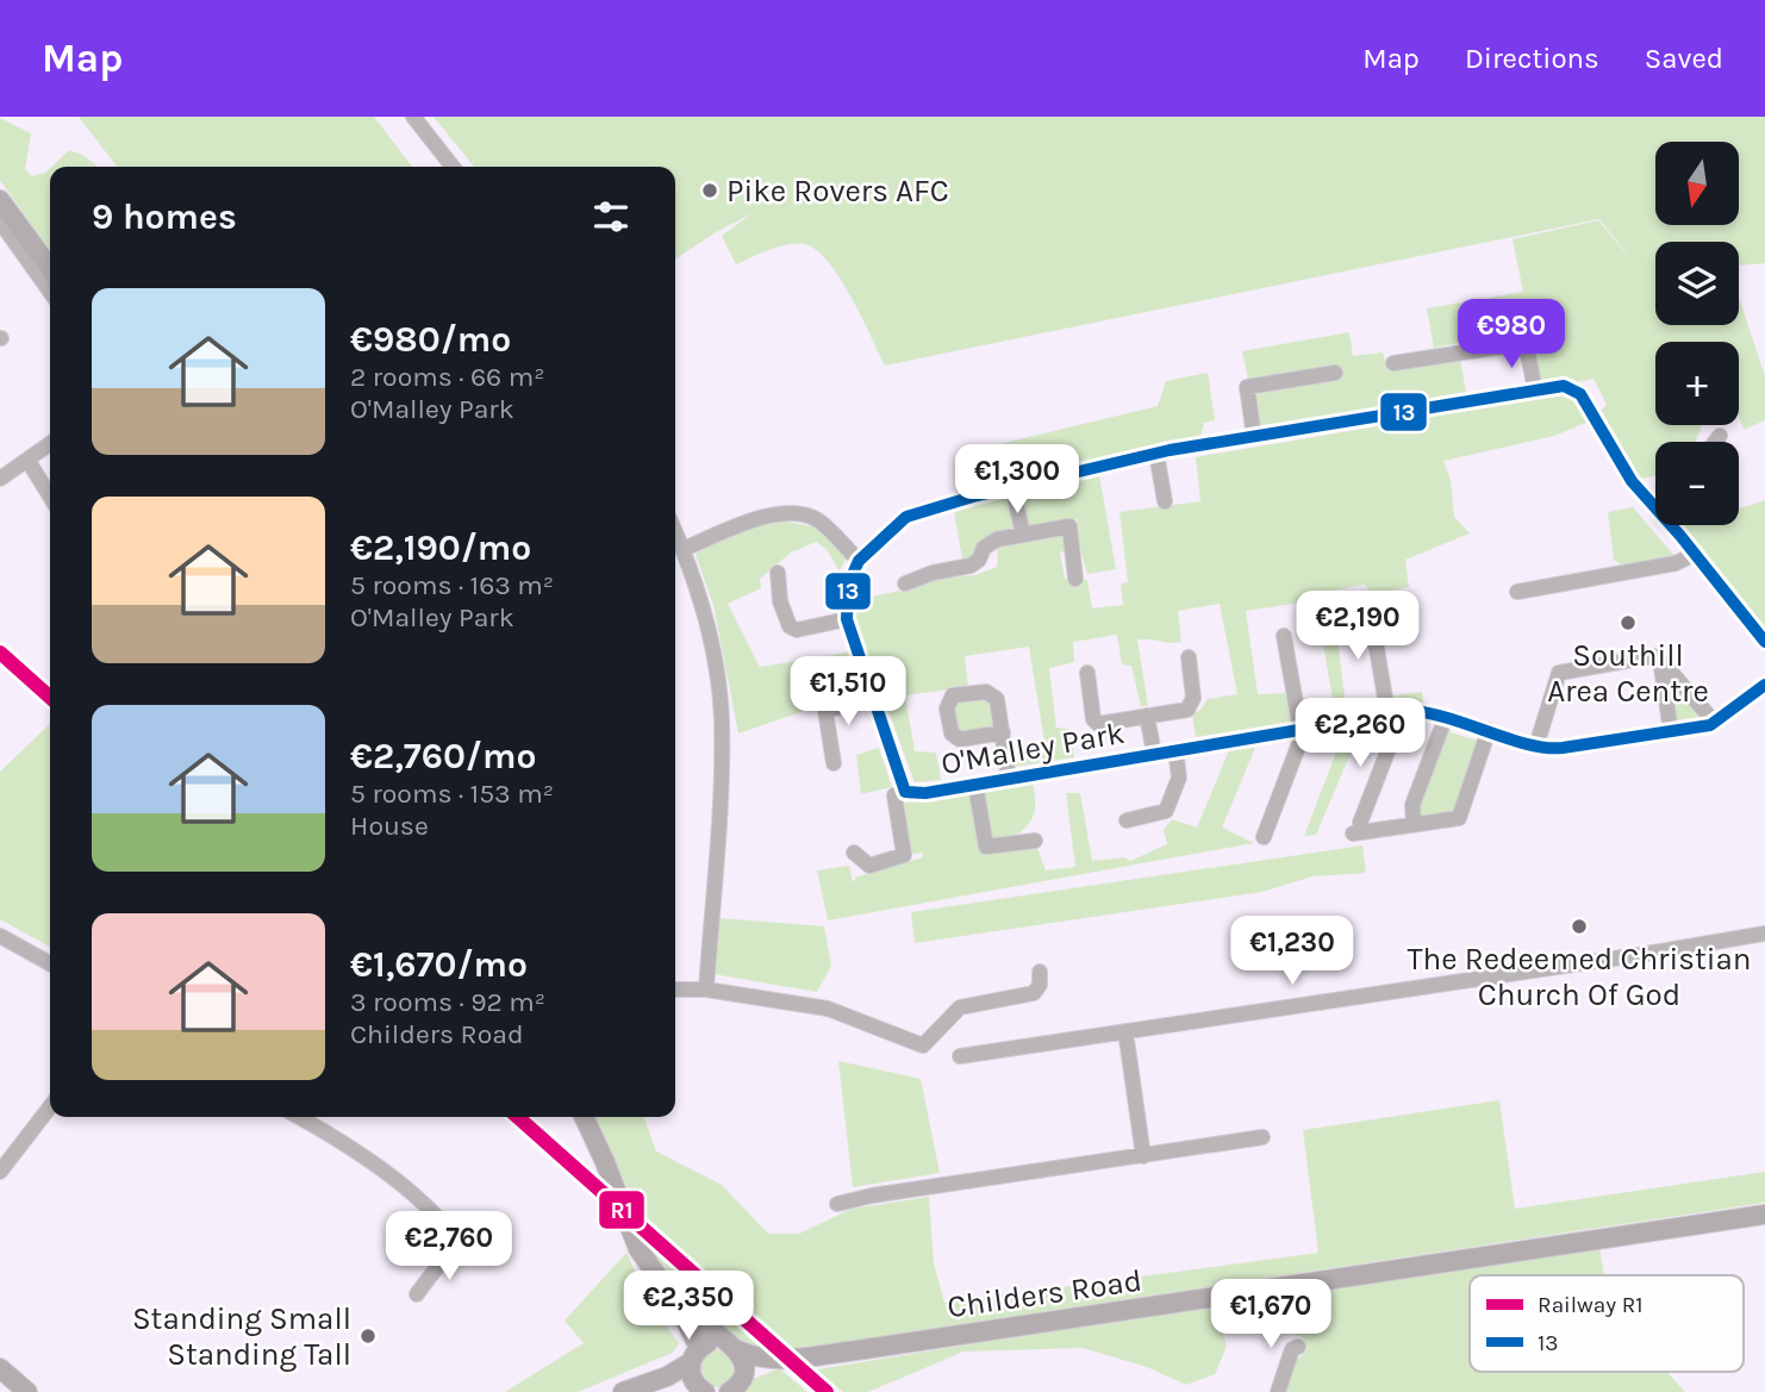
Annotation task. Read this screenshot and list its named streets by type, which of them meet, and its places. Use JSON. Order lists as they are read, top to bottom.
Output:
{
  "streets": {
    "main road": ["Childers Road"],
    "street": ["O'Malley Park"]
  },
  "places": [
    "Pike Rovers AFC",
    "Southill Area Centre",
    "The Redeemed Christian Church Of God",
    "Standing Small Standing Tall"
  ],
  "lines": ["transit line 13", "rail line R1"],
  "legend": ["Railway R1", "13"],
  "north": "bottom",
  "page": {
    "header": "Map",
    "nav": ["Map", "Directions", "Saved"],
    "map_buttons": ["+", "−"],
    "heading": "9 homes",
    "list": [
      {
        "name": "€980/mo",
        "note": "2 rooms · 66 m² · O'Malley Park"
      },
      {
        "name": "€2,190/mo",
        "note": "5 rooms · 163 m² · O'Malley Park"
      },
      {
        "name": "€2,760/mo",
        "note": "5 rooms · 153 m² · House"
      },
      {
        "name": "€1,670/mo",
        "note": "3 rooms · 92 m² · Childers Road"
      }
    ],
    "price": [
      "€980",
      "€1,300",
      "€2,190",
      "€1,510",
      "€2,260",
      "€1,230",
      "€2,760",
      "€2,350",
      "€1,670"
    ]
  }
}
